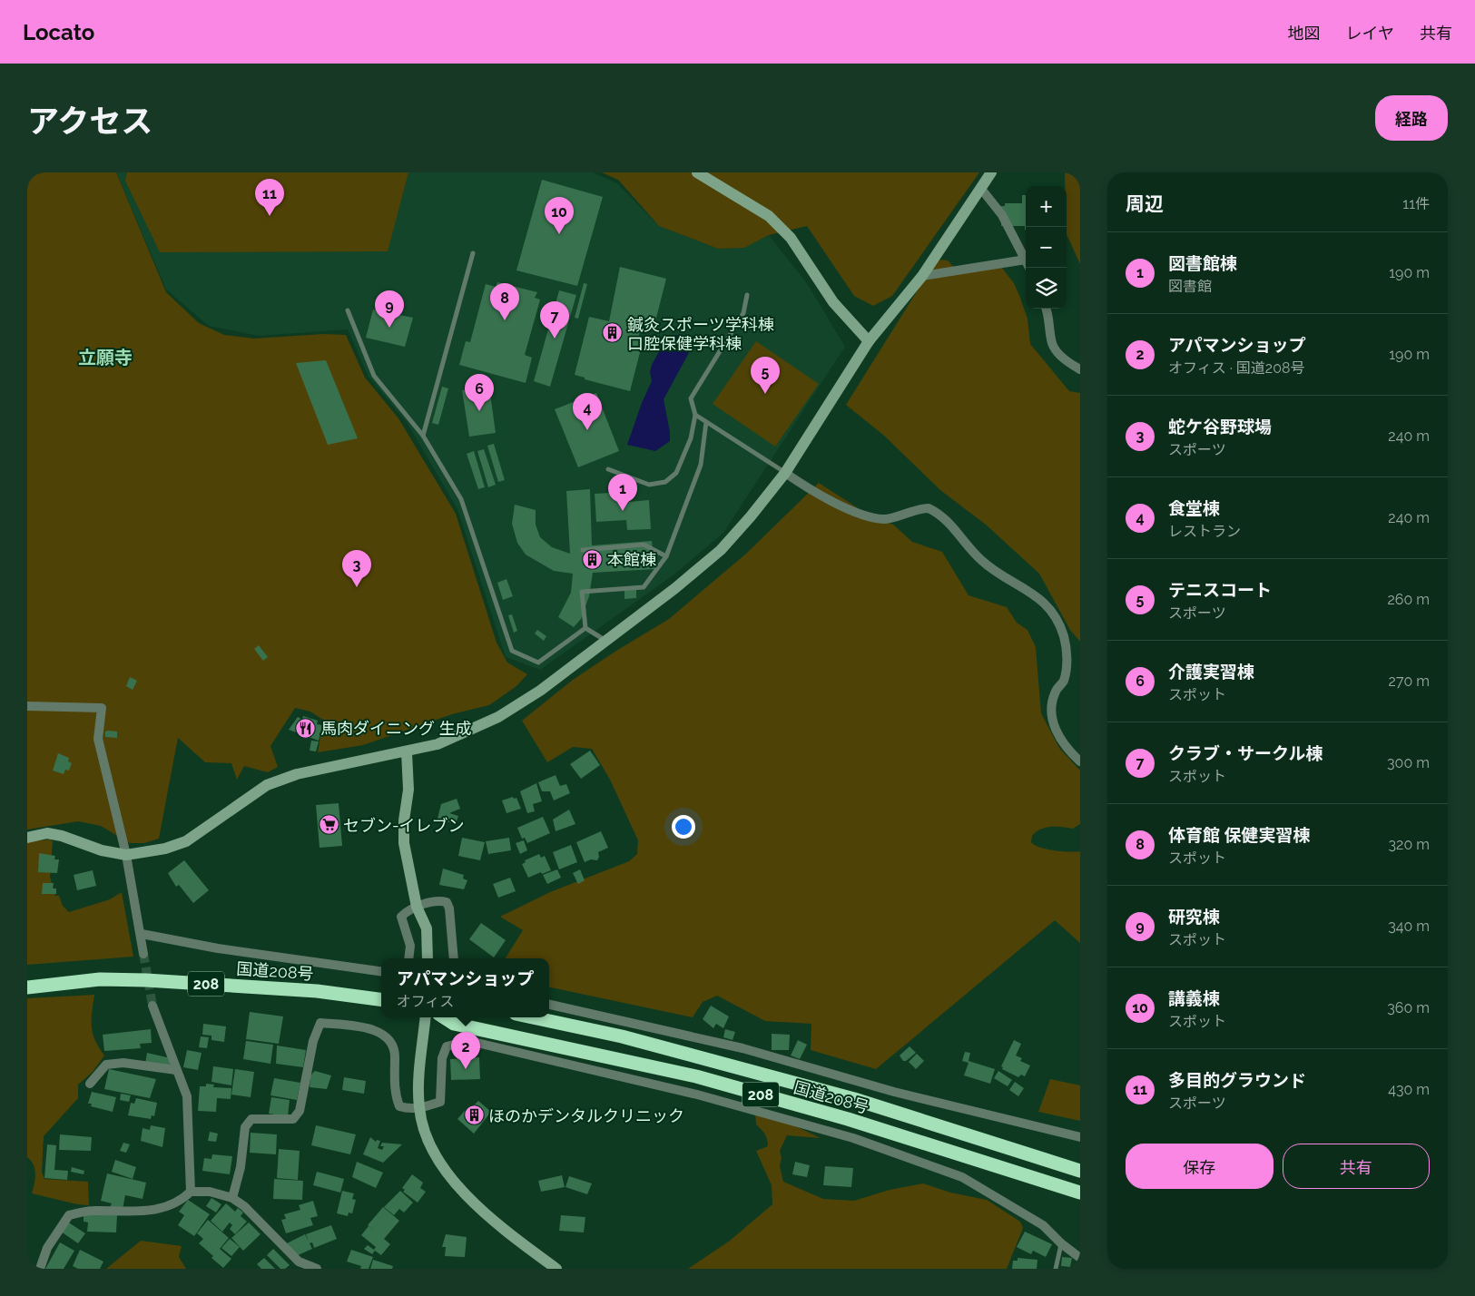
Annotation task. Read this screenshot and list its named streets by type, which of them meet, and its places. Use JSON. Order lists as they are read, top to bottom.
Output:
{
  "streets": {
    "highway": ["国道208号", "208"]
  },
  "districts": ["立願寺"],
  "places": {
    "building": ["鍼灸スポーツ学科棟 口腔保健学科棟", "本館棟", "ほのかデンタルクリニック"],
    "restaurant": ["馬肉ダイニング 生成"],
    "supermarket": ["セブン-イレブン"]
  },
  "page": {
    "header": "Locato",
    "nav": ["地図", "レイヤ", "共有"],
    "title": "アクセス",
    "buttons": [
      "経路",
      ["保存", "共有"]
    ],
    "heading": ["周辺", "11件"],
    "pins": [
      "11",
      "10",
      "8",
      "9",
      "7",
      "5",
      "6",
      "4",
      "1",
      "3",
      "2"
    ],
    "map_buttons": ["+", "−"],
    "list": [
      {
        "mark": "1",
        "name": "図書館棟",
        "note": "図書館",
        "value": "190 m"
      },
      {
        "mark": "2",
        "name": "アパマンショップ",
        "note": "オフィス · 国道208号",
        "value": "190 m"
      },
      {
        "mark": "3",
        "name": "蛇ケ谷野球場",
        "note": "スポーツ",
        "value": "240 m"
      },
      {
        "mark": "4",
        "name": "食堂棟",
        "note": "レストラン",
        "value": "240 m"
      },
      {
        "mark": "5",
        "name": "テニスコート",
        "note": "スポーツ",
        "value": "260 m"
      },
      {
        "mark": "6",
        "name": "介護実習棟",
        "note": "スポット",
        "value": "270 m"
      },
      {
        "mark": "7",
        "name": "クラブ・サークル棟",
        "note": "スポット",
        "value": "300 m"
      },
      {
        "mark": "8",
        "name": "体育館 保健実習棟",
        "note": "スポット",
        "value": "320 m"
      },
      {
        "mark": "9",
        "name": "研究棟",
        "note": "スポット",
        "value": "340 m"
      },
      {
        "mark": "10",
        "name": "講義棟",
        "note": "スポット",
        "value": "360 m"
      },
      {
        "mark": "11",
        "name": "多目的グラウンド",
        "note": "スポーツ",
        "value": "430 m"
      }
    ],
    "popup": ["アパマンショップ", "オフィス"]
  }
}
